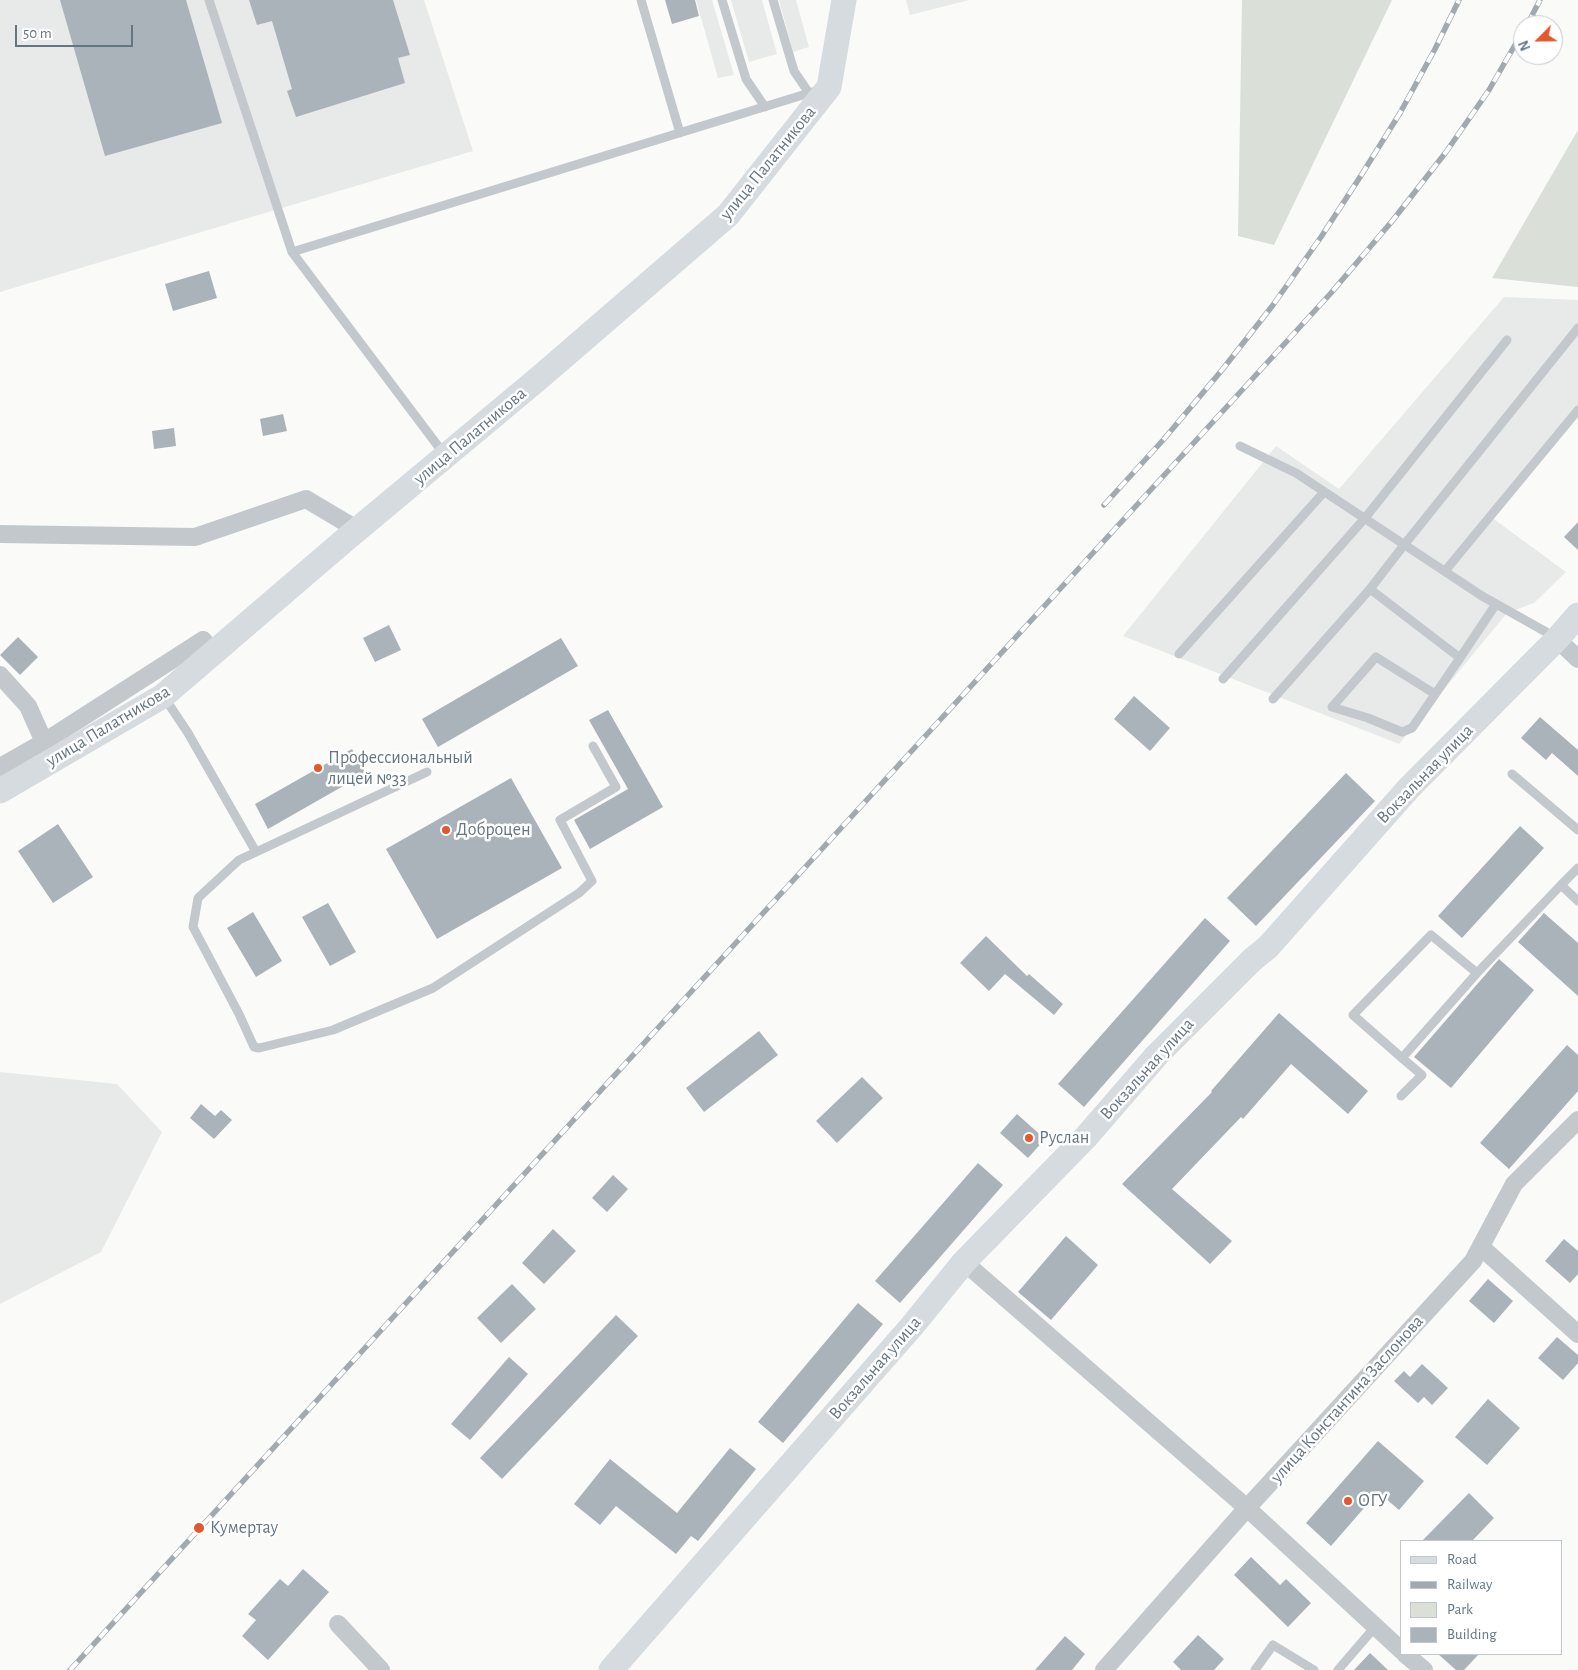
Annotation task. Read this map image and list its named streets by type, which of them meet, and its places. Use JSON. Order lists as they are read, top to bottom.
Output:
{
  "streets": {
    "main road": ["улица Палатникова", "Вокзальная улица"],
    "street": ["улица Константина Заслонова"]
  },
  "places": [
    "Профессиональный лицей №33",
    "Доброцен",
    "Руслан",
    "ОГУ",
    "Кумертау"
  ],
  "legend": [
    "Road",
    "Railway",
    "Park",
    "Building"
  ],
  "scale_bar": "50 m",
  "north": "bottom left"
}
